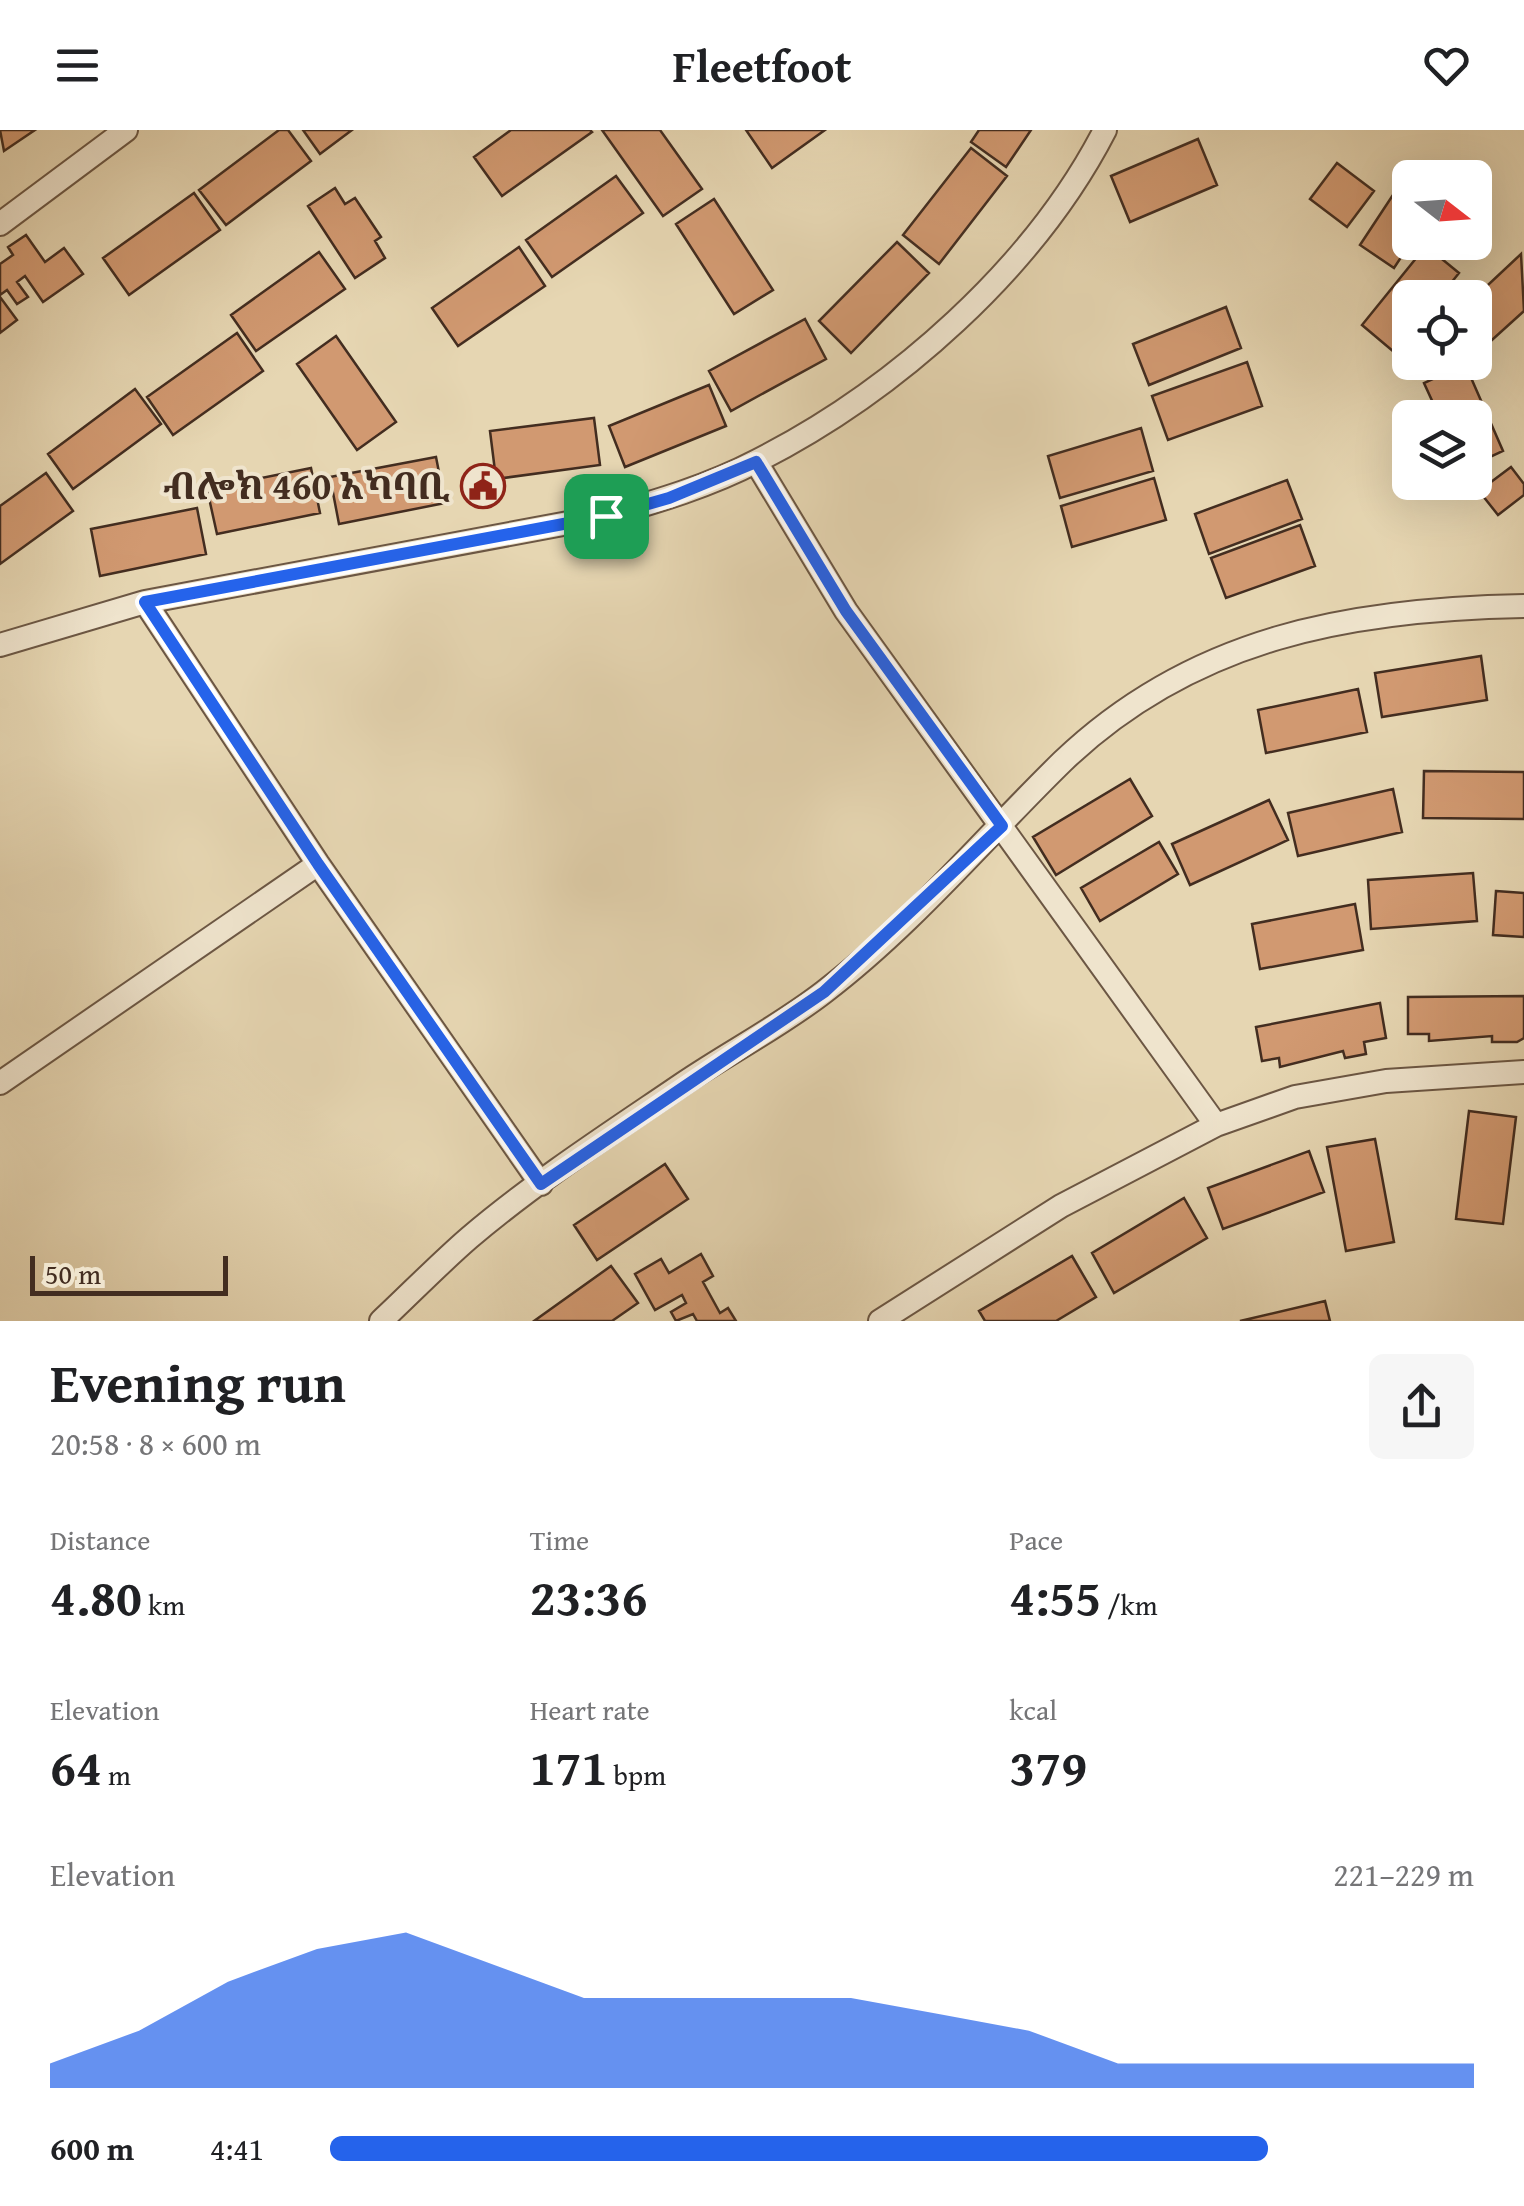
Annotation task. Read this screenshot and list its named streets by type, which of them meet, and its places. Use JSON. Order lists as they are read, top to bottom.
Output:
{
  "places": {
    "public building": ["ብሎክ 460 አካባቢ"]
  },
  "scale_bar": "50 m",
  "north": "right",
  "page": {
    "header": "Fleetfoot",
    "scale": "50 m",
    "heading": ["Evening run", "20:58 · 8 × 600 m"],
    "stats": [
      ["Distance", "4.80 km"],
      ["Time", "23:36"],
      ["Pace", "4:55 /km"],
      ["Elevation", "64 m"],
      ["Heart rate", "171 bpm"],
      ["kcal", "379"]
    ],
    "chart": ["Elevation", "221–229 m"],
    "list": [
      {
        "name": "600 m",
        "note": "4:41"
      }
    ]
  }
}
